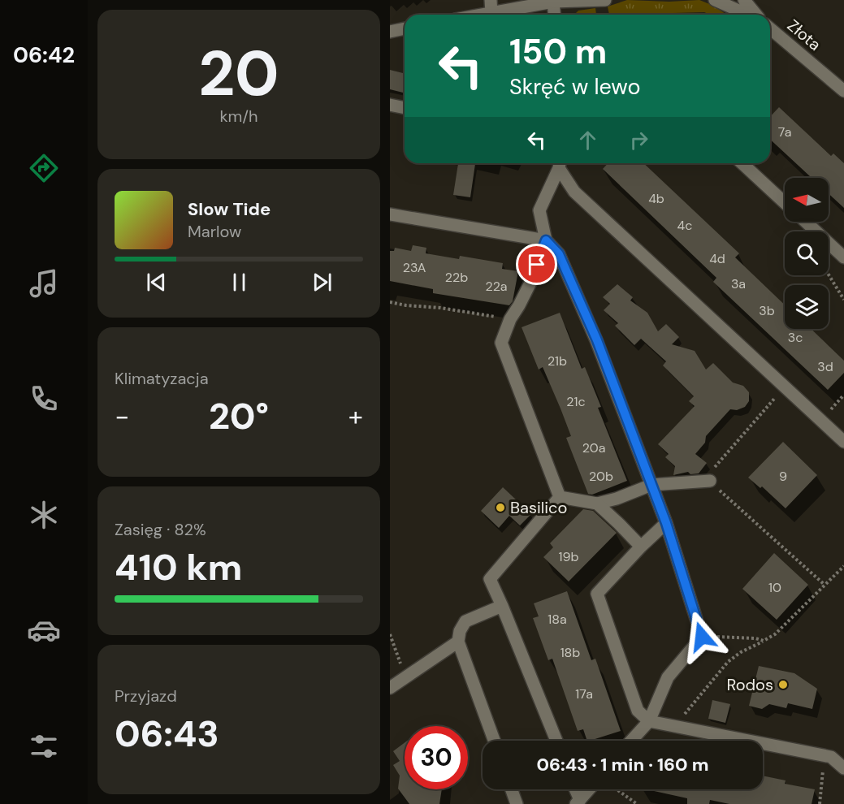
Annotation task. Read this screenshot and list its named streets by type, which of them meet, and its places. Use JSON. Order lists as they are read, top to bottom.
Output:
{
  "streets": {
    "street": ["Złota"]
  },
  "places": ["Basilico", "Rodos"],
  "house_numbers": [
    "7a",
    "4b",
    "4c",
    "4d",
    "23A",
    "22b",
    "3a",
    "22a",
    "3b",
    "3c",
    "21b",
    "3d",
    "21c",
    "20a",
    "20b",
    "9",
    "19b",
    "10",
    "18a",
    "18b",
    "17a"
  ],
  "north": "left",
  "page": {
    "tabs": "06:42",
    "tile": [
      ["20", "km/h"],
      "Klimatyzacja",
      ["Zasięg · 82%", "410 km"],
      ["Przyjazd", "06:43"]
    ],
    "turn": ["150 m", "Skręć w lewo"],
    "song": ["Slow Tide", "Marlow"],
    "heat": ["−", "20°", "+"],
    "limit": "30",
    "trip": "06:43 · 1 min · 160 m"
  }
}
